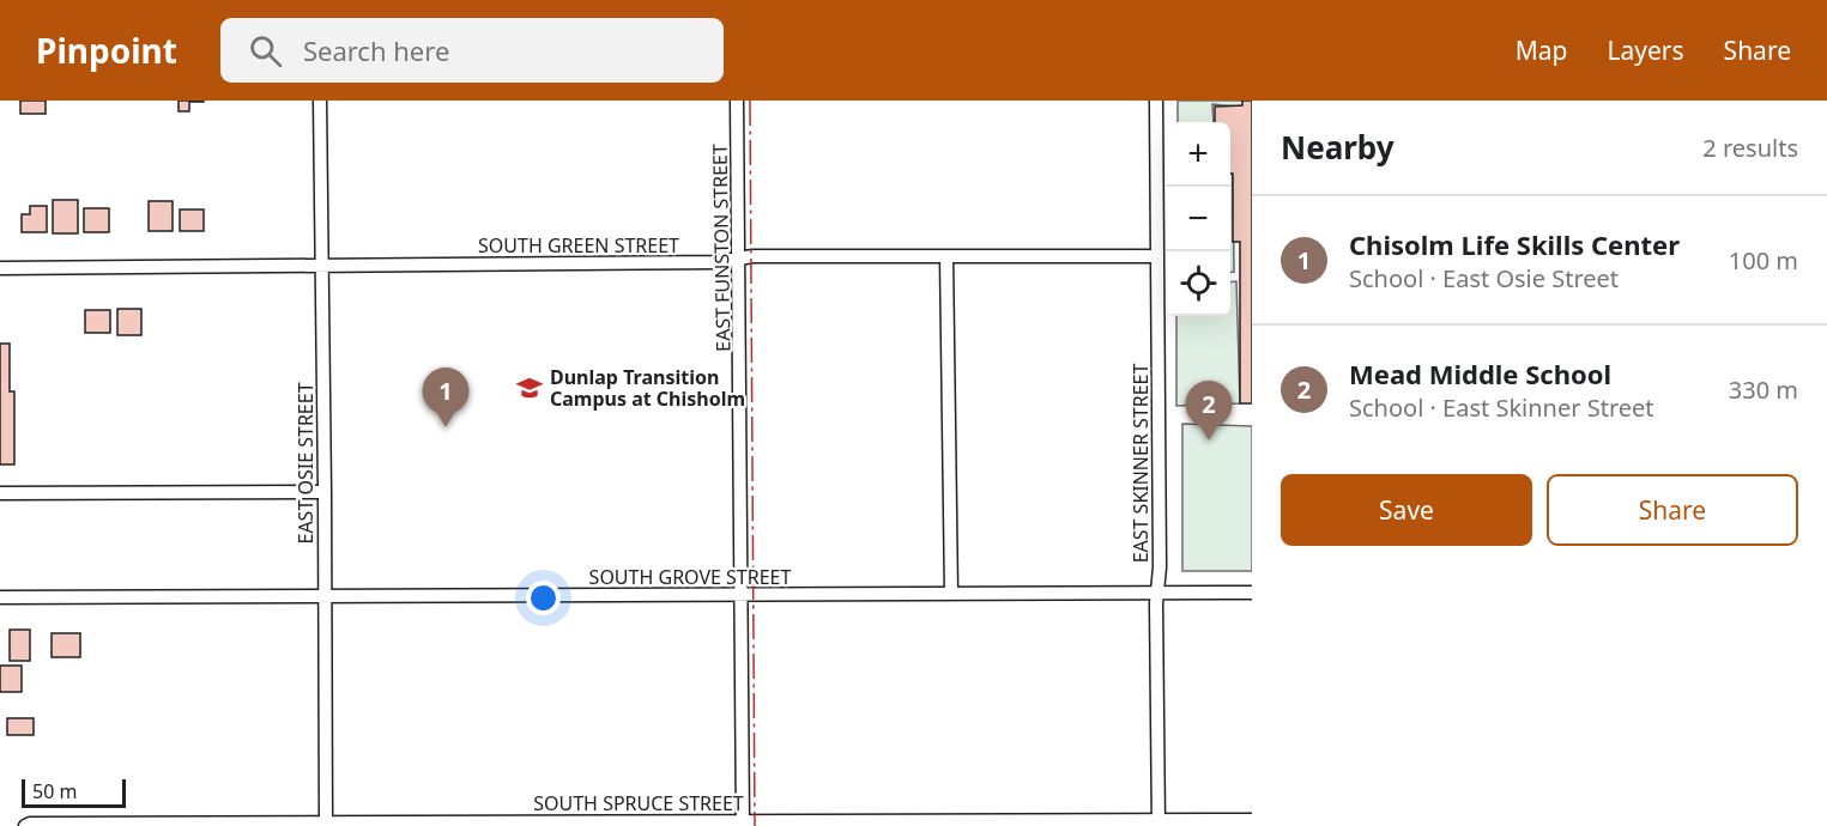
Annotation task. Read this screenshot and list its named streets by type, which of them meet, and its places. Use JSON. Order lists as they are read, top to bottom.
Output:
{
  "streets": {
    "street": [
      "SOUTH GREEN STREET",
      "EAST FUNSTON STREET",
      "EAST OSIE STREET",
      "EAST SKINNER STREET",
      "SOUTH GROVE STREET",
      "SOUTH SPRUCE STREET"
    ]
  },
  "crossings": [
    ["SOUTH GREEN STREET", "EAST FUNSTON STREET"],
    ["SOUTH GREEN STREET", "EAST OSIE STREET"],
    ["SOUTH GREEN STREET", "EAST SKINNER STREET"],
    ["EAST FUNSTON STREET", "SOUTH GROVE STREET"],
    ["EAST FUNSTON STREET", "SOUTH SPRUCE STREET"],
    ["EAST OSIE STREET", "SOUTH GROVE STREET"],
    ["EAST OSIE STREET", "SOUTH SPRUCE STREET"],
    ["EAST SKINNER STREET", "SOUTH GROVE STREET"],
    ["EAST SKINNER STREET", "SOUTH SPRUCE STREET"]
  ],
  "places": {
    "school or university": ["Dunlap Transition Campus at Chisholm"]
  },
  "scale_bar": "50 m",
  "page": {
    "header": "Pinpoint",
    "search": "Search here",
    "nav": ["Map", "Layers", "Share"],
    "heading": ["Nearby", "2 results"],
    "map_buttons": ["+", "−"],
    "list": [
      {
        "mark": "1",
        "name": "Chisolm Life Skills Center",
        "note": "School · East Osie Street",
        "value": "100 m"
      },
      {
        "mark": "2",
        "name": "Mead Middle School",
        "note": "School · East Skinner Street",
        "value": "330 m"
      }
    ],
    "pins": ["1", "2"],
    "buttons": ["Save", "Share"],
    "scale": "50 m"
  }
}
